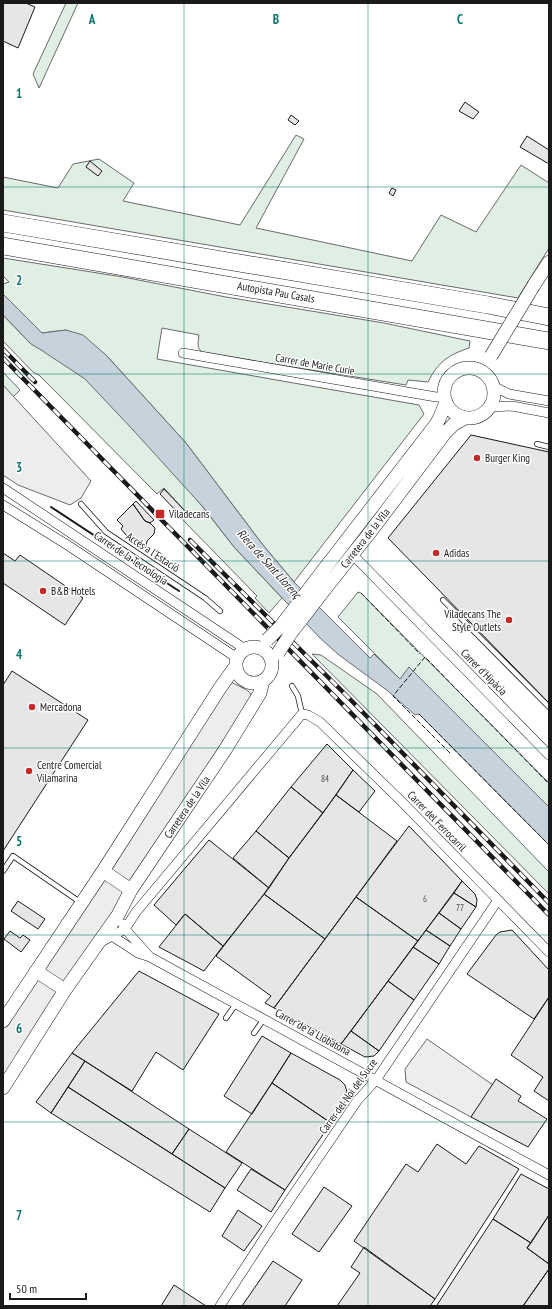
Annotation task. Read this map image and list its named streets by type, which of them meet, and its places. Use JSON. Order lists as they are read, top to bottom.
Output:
{
  "streets": {
    "highway": ["Autopista Pau Casals"],
    "street": [
      "Carrer de Marie Curie",
      "Carretera de la Vila",
      "Carrer de la Tecnologia",
      "Carrer d'Hipàcia",
      "Carrer del Ferrocarril",
      "Carrer de la Llobatona",
      "Carrer del Noi del Sucre"
    ],
    "lane": ["Accés a l'Estació"]
  },
  "crossings": [
    ["Carrer de Marie Curie", "Carretera de la Vila"],
    ["Carretera de la Vila", "Carrer de la Tecnologia"],
    ["Carretera de la Vila", "Carrer d'Hipàcia"],
    ["Carretera de la Vila", "Carrer de la Llobatona"],
    ["Carrer del Ferrocarril", "Carrer del Noi del Sucre"],
    ["Carrer de la Llobatona", "Carrer del Noi del Sucre"]
  ],
  "water": ["Riera de Sant Llorenç"],
  "places": {
    "other": [
      "Burger King",
      "Adidas",
      "B&B Hotels",
      "Viladecans The Style Outlets",
      "Mercadona",
      "Centre Comercial Vilamarina"
    ],
    "transit": ["Viladecans"]
  },
  "house_numbers": ["84", "6", "77"],
  "scale_bar": "50 m",
  "grid": {
    "columns": ["A", "B", "C"],
    "rows": [
      "1",
      "2",
      "3",
      "4",
      "5",
      "6",
      "7"
    ]
  }
}
